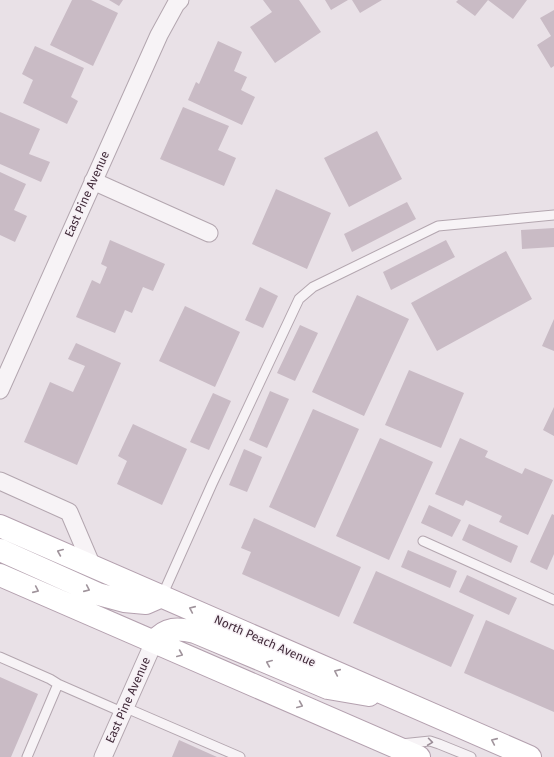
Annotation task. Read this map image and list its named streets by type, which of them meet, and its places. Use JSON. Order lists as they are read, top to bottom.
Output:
{
  "streets": {
    "main road": ["North Peach Avenue"],
    "street": ["East Pine Avenue"]
  }
}
